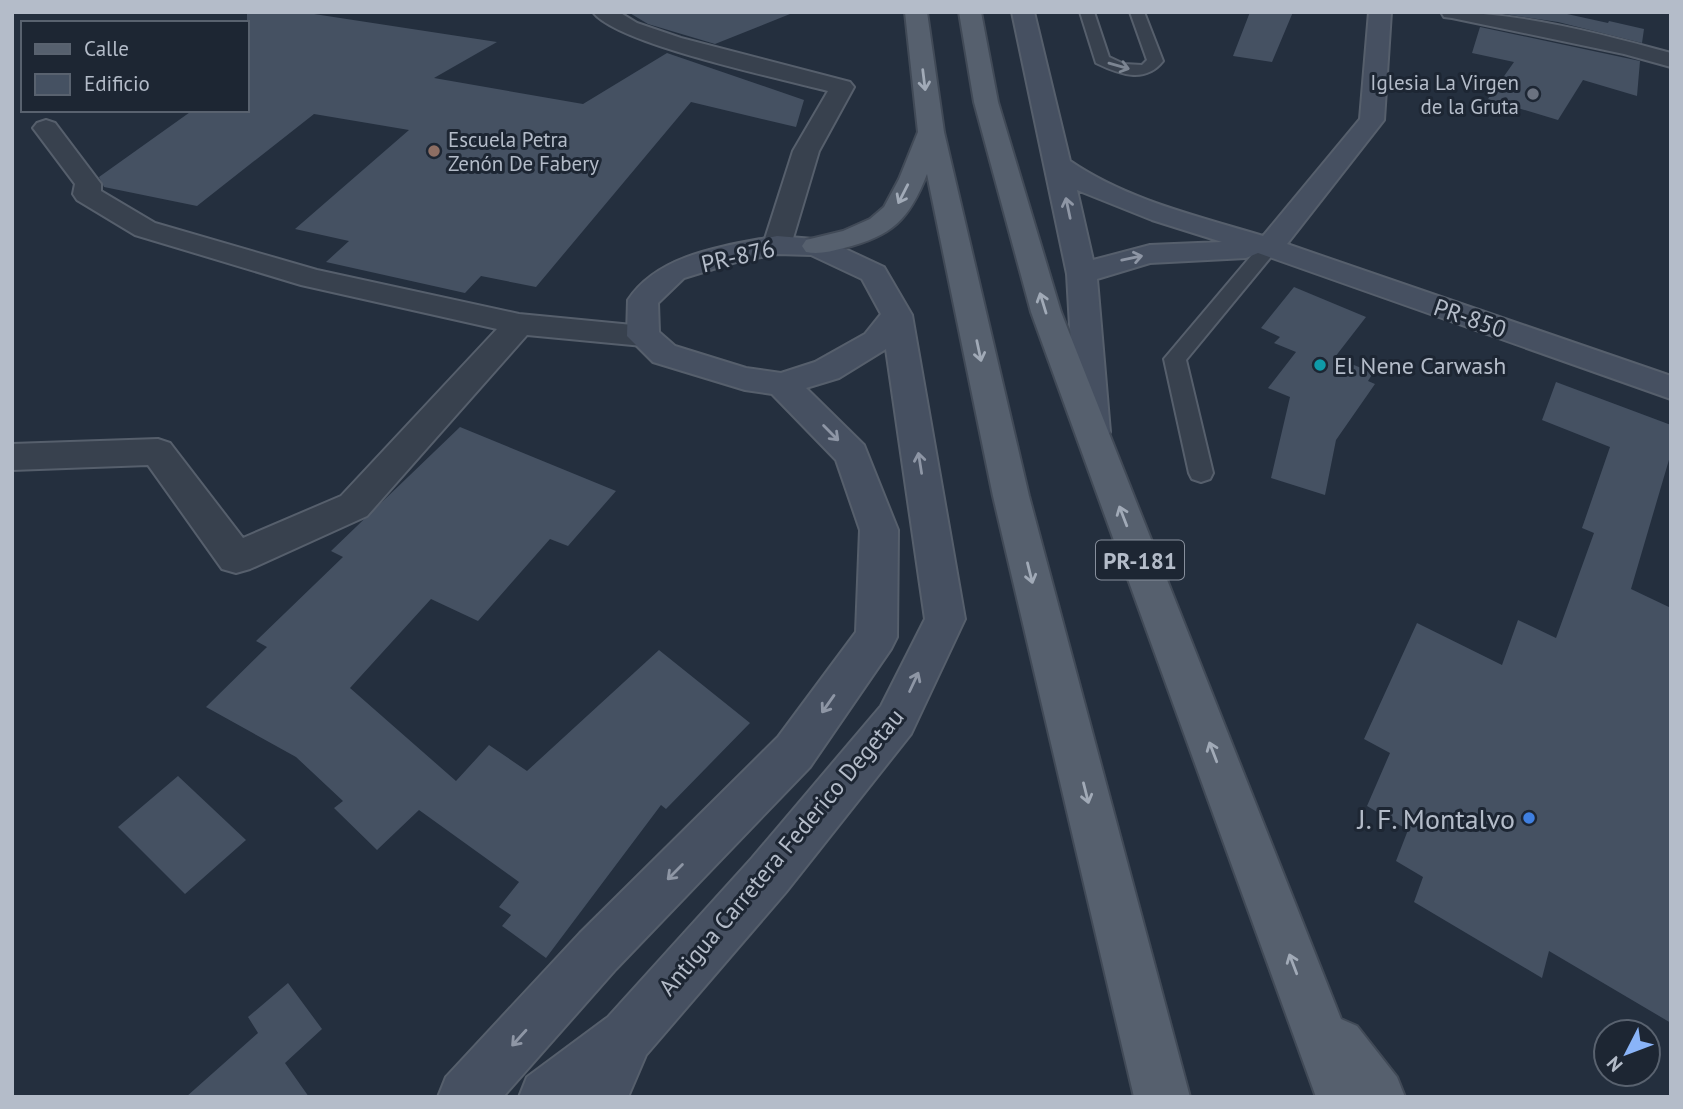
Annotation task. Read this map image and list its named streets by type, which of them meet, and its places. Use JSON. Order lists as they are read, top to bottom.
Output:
{
  "streets": {
    "main road": ["PR-181"],
    "street": ["PR-876", "PR-850", "Antigua Carretera Federico Degetau"]
  },
  "crossings": [
    ["PR-876", "Antigua Carretera Federico Degetau"]
  ],
  "one_way": ["Antigua Carretera Federico Degetau"],
  "places": [
    "Iglesia La Virgen de la Gruta",
    "Escuela Petra Zenón De Fabery",
    "El Nene Carwash",
    "J. F. Montalvo"
  ],
  "legend": ["Calle", "Edificio"],
  "north": "bottom left"
}
